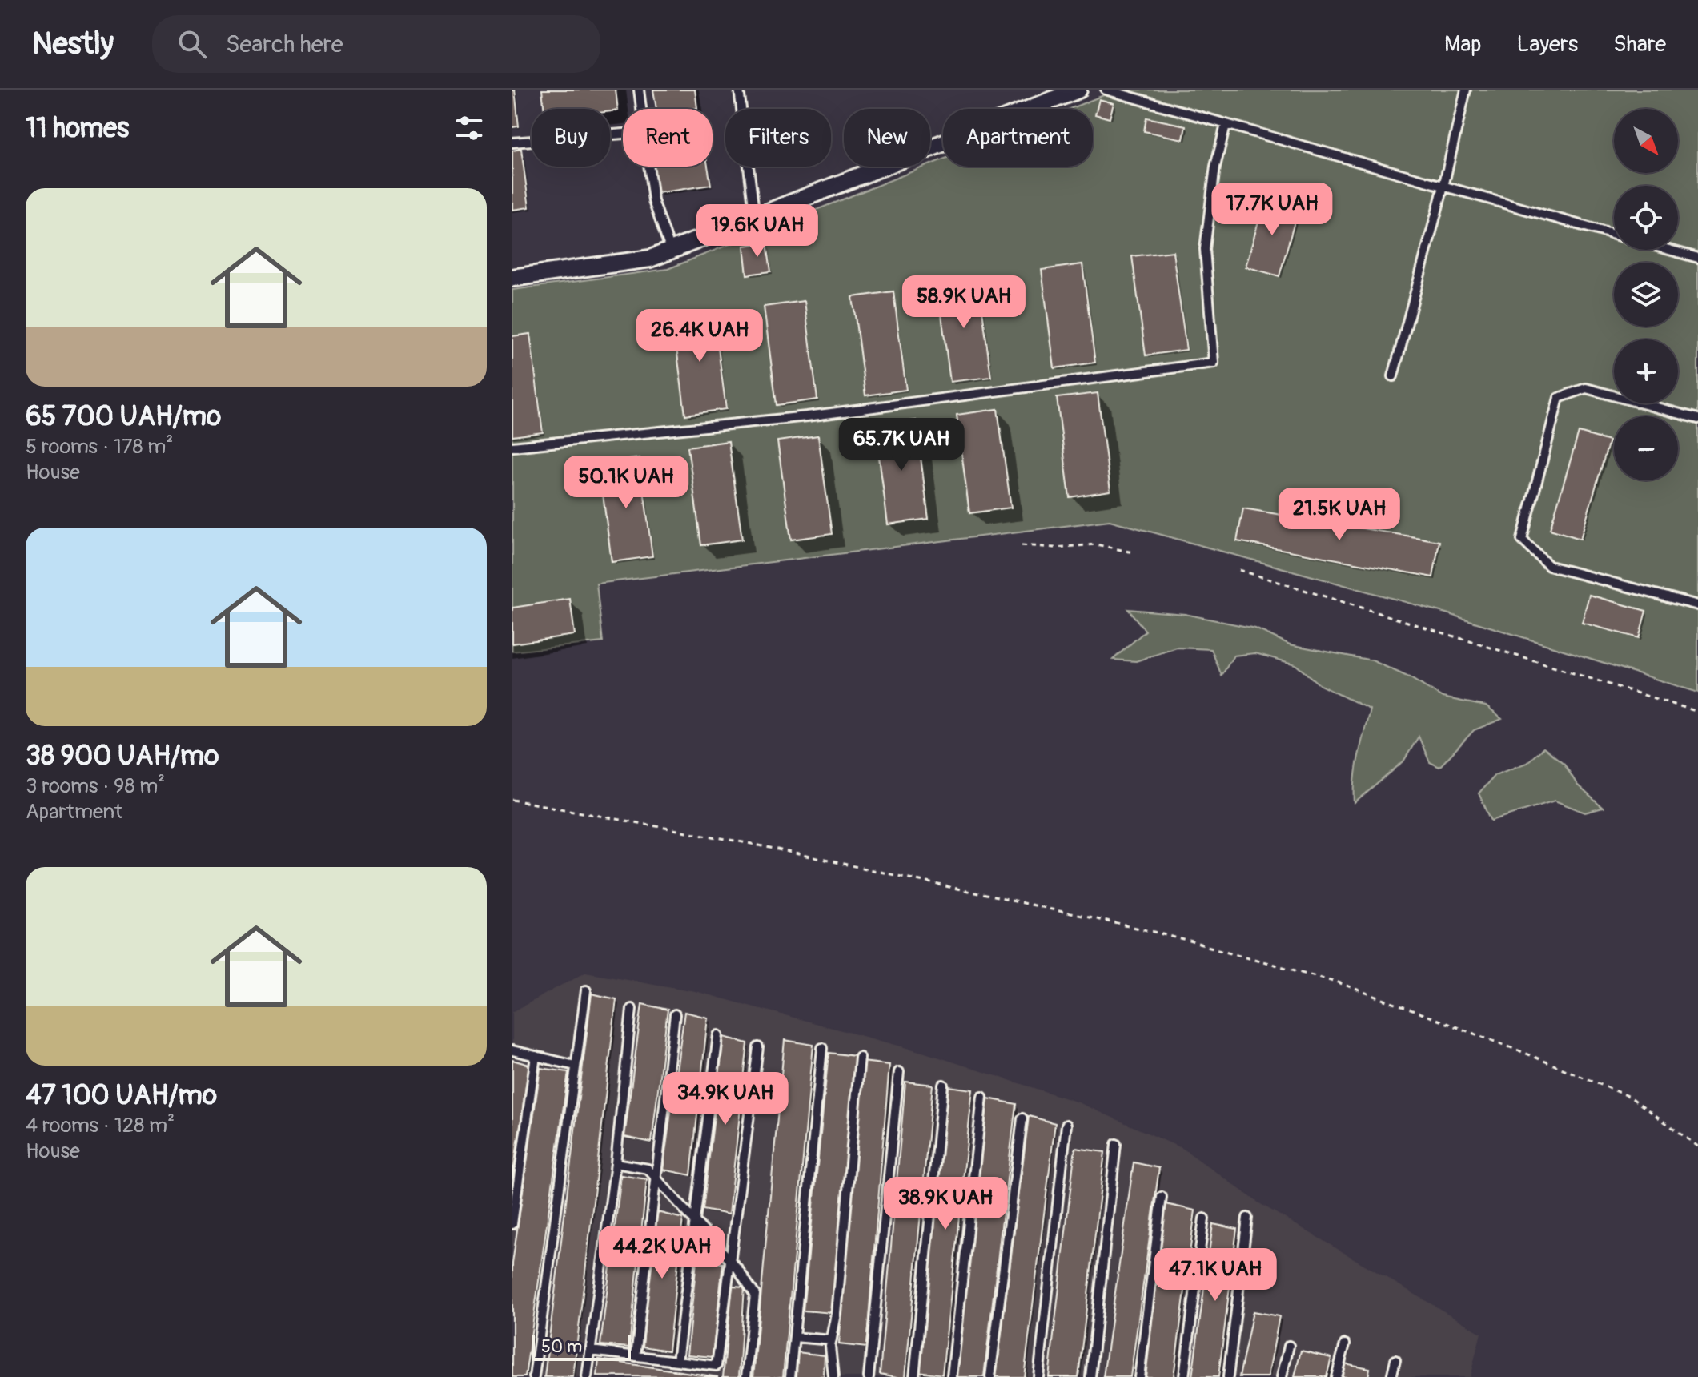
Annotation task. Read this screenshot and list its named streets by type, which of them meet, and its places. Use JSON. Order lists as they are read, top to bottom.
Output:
{
  "scale_bar": "50 m",
  "north": "bottom right",
  "page": {
    "header": "Nestly",
    "search": "Search here",
    "nav": ["Map", "Layers", "Share"],
    "heading": "11 homes",
    "map_buttons": ["+", "−"],
    "chip": [
      "Buy",
      "Rent",
      "Filters",
      "New",
      "Apartment"
    ],
    "list": [
      {
        "name": "65 700 UAH/mo",
        "note": "5 rooms · 178 m² · House"
      },
      {
        "name": "38 900 UAH/mo",
        "note": "3 rooms · 98 m² · Apartment"
      },
      {
        "name": "47 100 UAH/mo",
        "note": "4 rooms · 128 m² · House"
      }
    ],
    "price": [
      "17.7K UAH",
      "19.6K UAH",
      "58.9K UAH",
      "26.4K UAH",
      "65.7K UAH",
      "50.1K UAH",
      "21.5K UAH",
      "34.9K UAH",
      "38.9K UAH",
      "44.2K UAH",
      "47.1K UAH"
    ],
    "scale": "50 m"
  }
}
